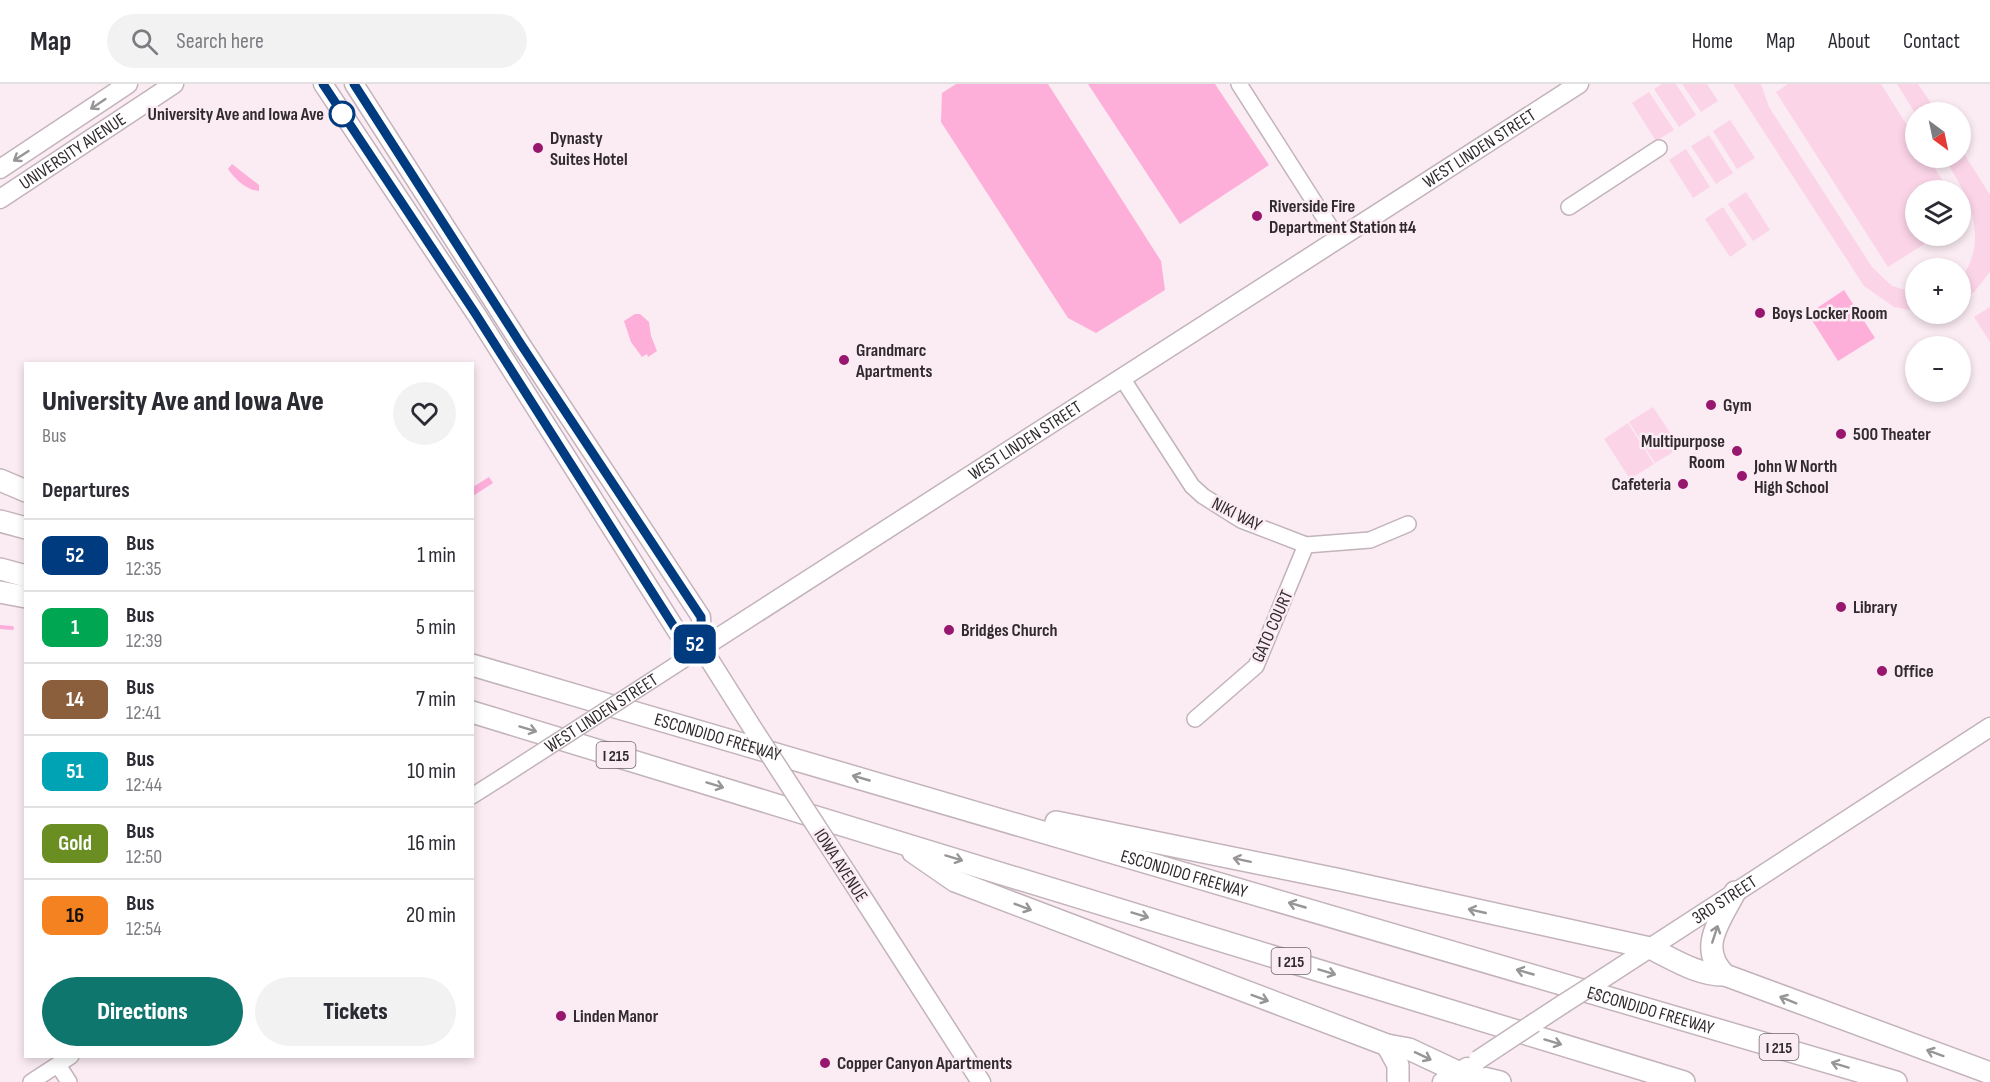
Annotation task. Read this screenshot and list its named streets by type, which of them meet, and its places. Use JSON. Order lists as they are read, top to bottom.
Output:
{
  "streets": {
    "highway": ["ESCONDIDO FREEWAY", "I 215"],
    "main road": [
      "WEST LINDEN STREET",
      "UNIVERSITY AVENUE",
      "IOWA AVENUE",
      "3RD STREET"
    ],
    "street": ["NIKI WAY", "GATO COURT"]
  },
  "crossings": [
    ["WEST LINDEN STREET", "NIKI WAY"],
    ["WEST LINDEN STREET", "IOWA AVENUE"],
    ["NIKI WAY", "GATO COURT"]
  ],
  "places": [
    "University Ave and Iowa Ave",
    "Dynasty Suites Hotel",
    "Riverside Fire Department Station #4",
    "Boys Locker Room",
    "Grandmarc Apartments",
    "Gym",
    "500 Theater",
    "Multipurpose Room",
    "John W North High School",
    "Cafeteria",
    "Library",
    "Bridges Church",
    "Office",
    "Linden Manor",
    "Copper Canyon Apartments"
  ],
  "lines": ["bus line 52"],
  "north": "bottom right",
  "page": {
    "header": "Map",
    "search": "Search here",
    "nav": [
      "Home",
      "Map",
      "About",
      "Contact"
    ],
    "on_map": "52",
    "map_buttons": ["+", "−"],
    "heading": [
      ["University Ave and Iowa Ave", "Bus"],
      "Departures"
    ],
    "list": [
      {
        "mark": "52",
        "name": "Bus",
        "note": "12:35",
        "value": "1 min"
      },
      {
        "mark": "1",
        "name": "Bus",
        "note": "12:39",
        "value": "5 min"
      },
      {
        "mark": "14",
        "name": "Bus",
        "note": "12:41",
        "value": "7 min"
      },
      {
        "mark": "51",
        "name": "Bus",
        "note": "12:44",
        "value": "10 min"
      },
      {
        "mark": "Gold",
        "name": "Bus",
        "note": "12:50",
        "value": "16 min"
      },
      {
        "mark": "16",
        "name": "Bus",
        "note": "12:54",
        "value": "20 min"
      }
    ],
    "buttons": ["Directions", "Tickets"]
  }
}
